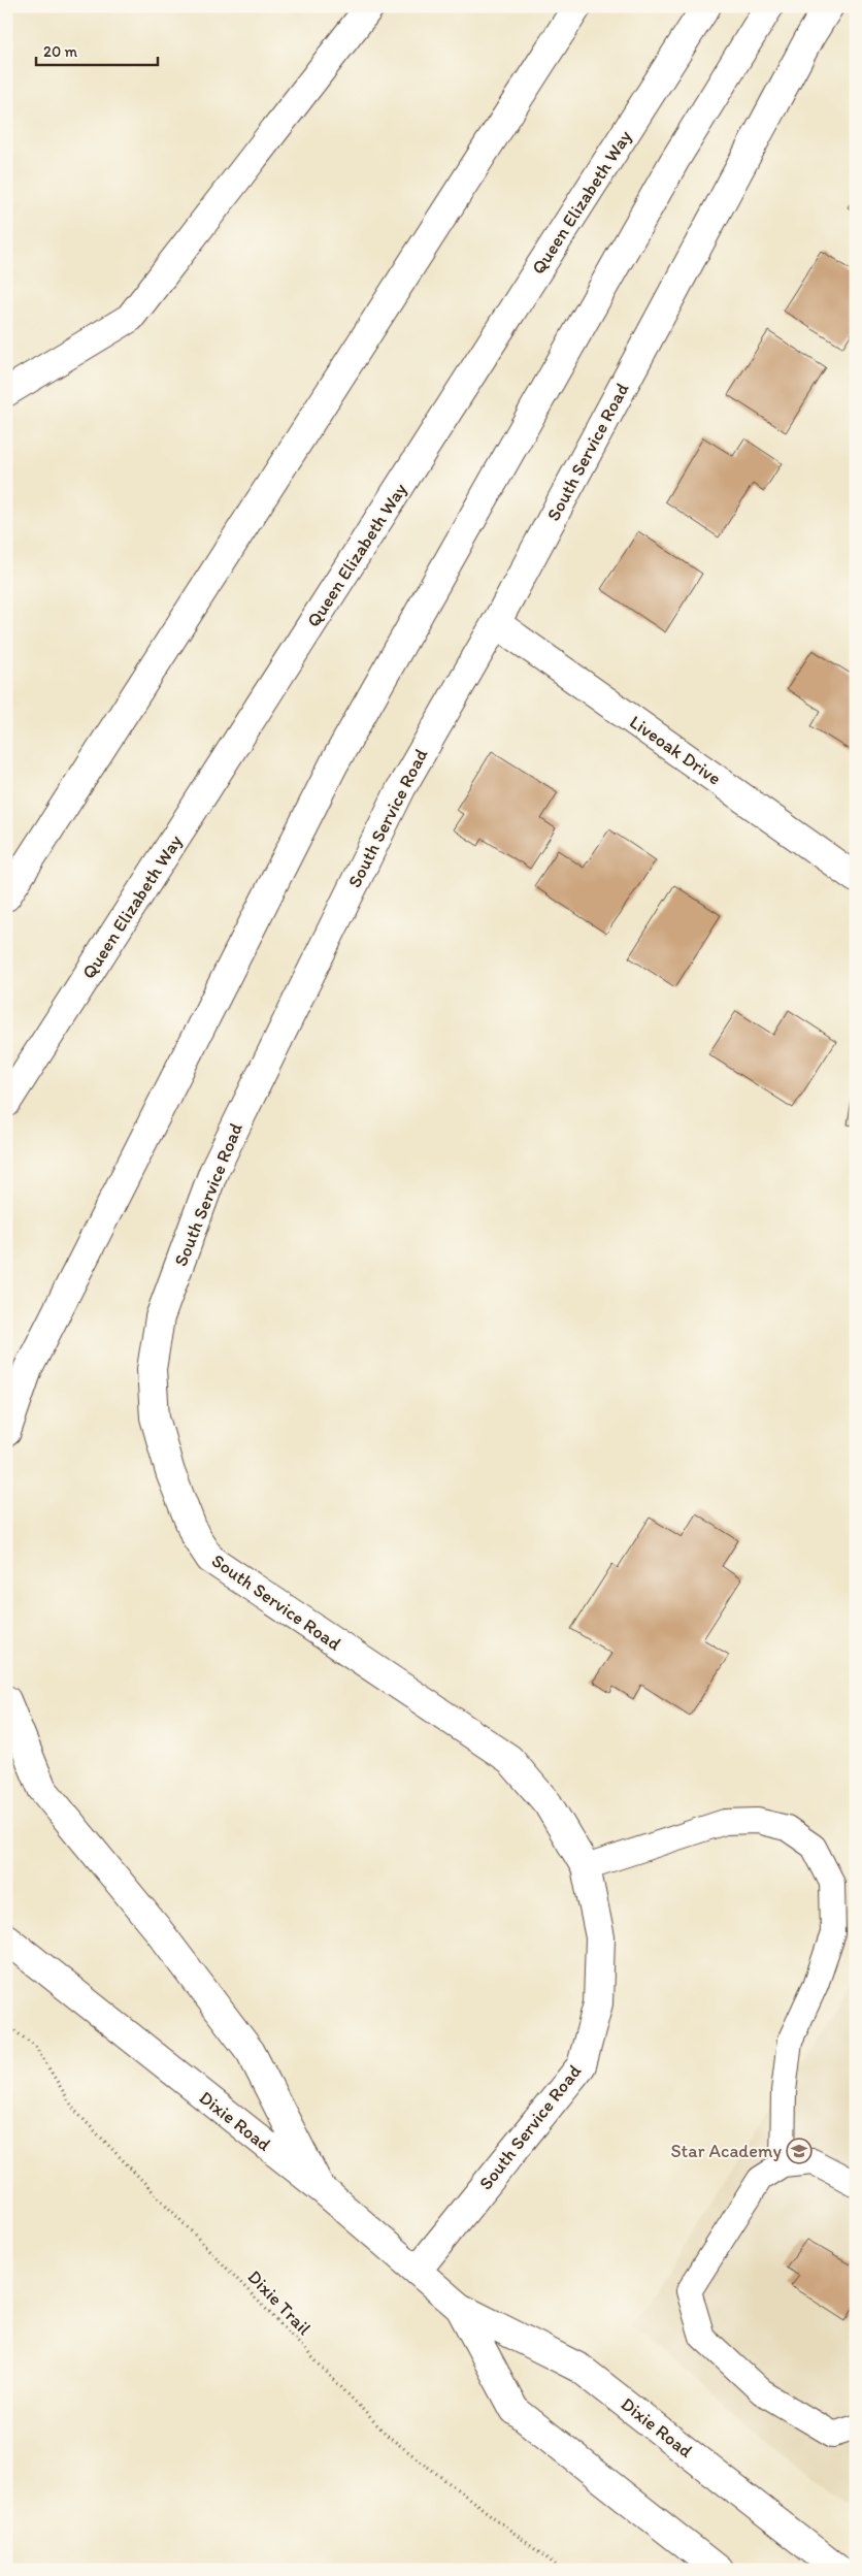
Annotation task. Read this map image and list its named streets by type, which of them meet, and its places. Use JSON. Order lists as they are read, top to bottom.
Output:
{
  "streets": {
    "main road": [
      "Queen Elizabeth Way",
      "South Service Road",
      "Liveoak Drive",
      "Dixie Road"
    ],
    "path": ["Dixie Trail"]
  },
  "crossings": [
    ["South Service Road", "Liveoak Drive"],
    ["South Service Road", "Dixie Road"]
  ],
  "places": {
    "school or university": ["Star Academy"]
  },
  "scale_bar": "20 m"
}
